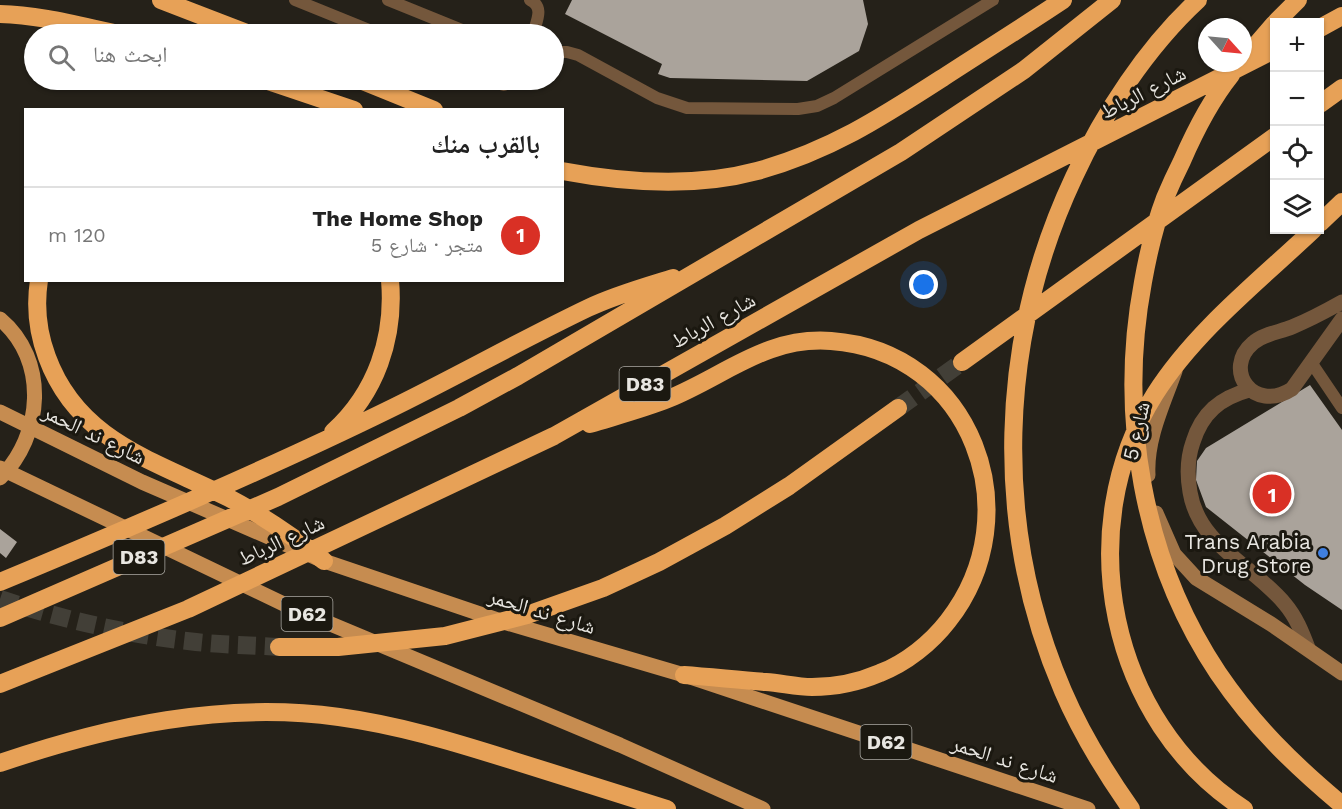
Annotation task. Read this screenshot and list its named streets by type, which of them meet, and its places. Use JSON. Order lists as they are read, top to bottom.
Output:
{
  "streets": {
    "highway": ["شارع الرباط", "D83"],
    "main road": ["شارع ند الحمر", "D62"],
    "street": ["شارع 5"]
  },
  "places": ["Trans Arabia Drug Store"],
  "north": "bottom right",
  "page": {
    "map_buttons": ["+", "−"],
    "search": "ابحث هنا",
    "heading": "بالقرب منك",
    "list": [
      {
        "mark": "1",
        "name": "The Home Shop",
        "note": "متجر · شارع 5",
        "value": "120 m"
      }
    ],
    "pins": "1"
  }
}
